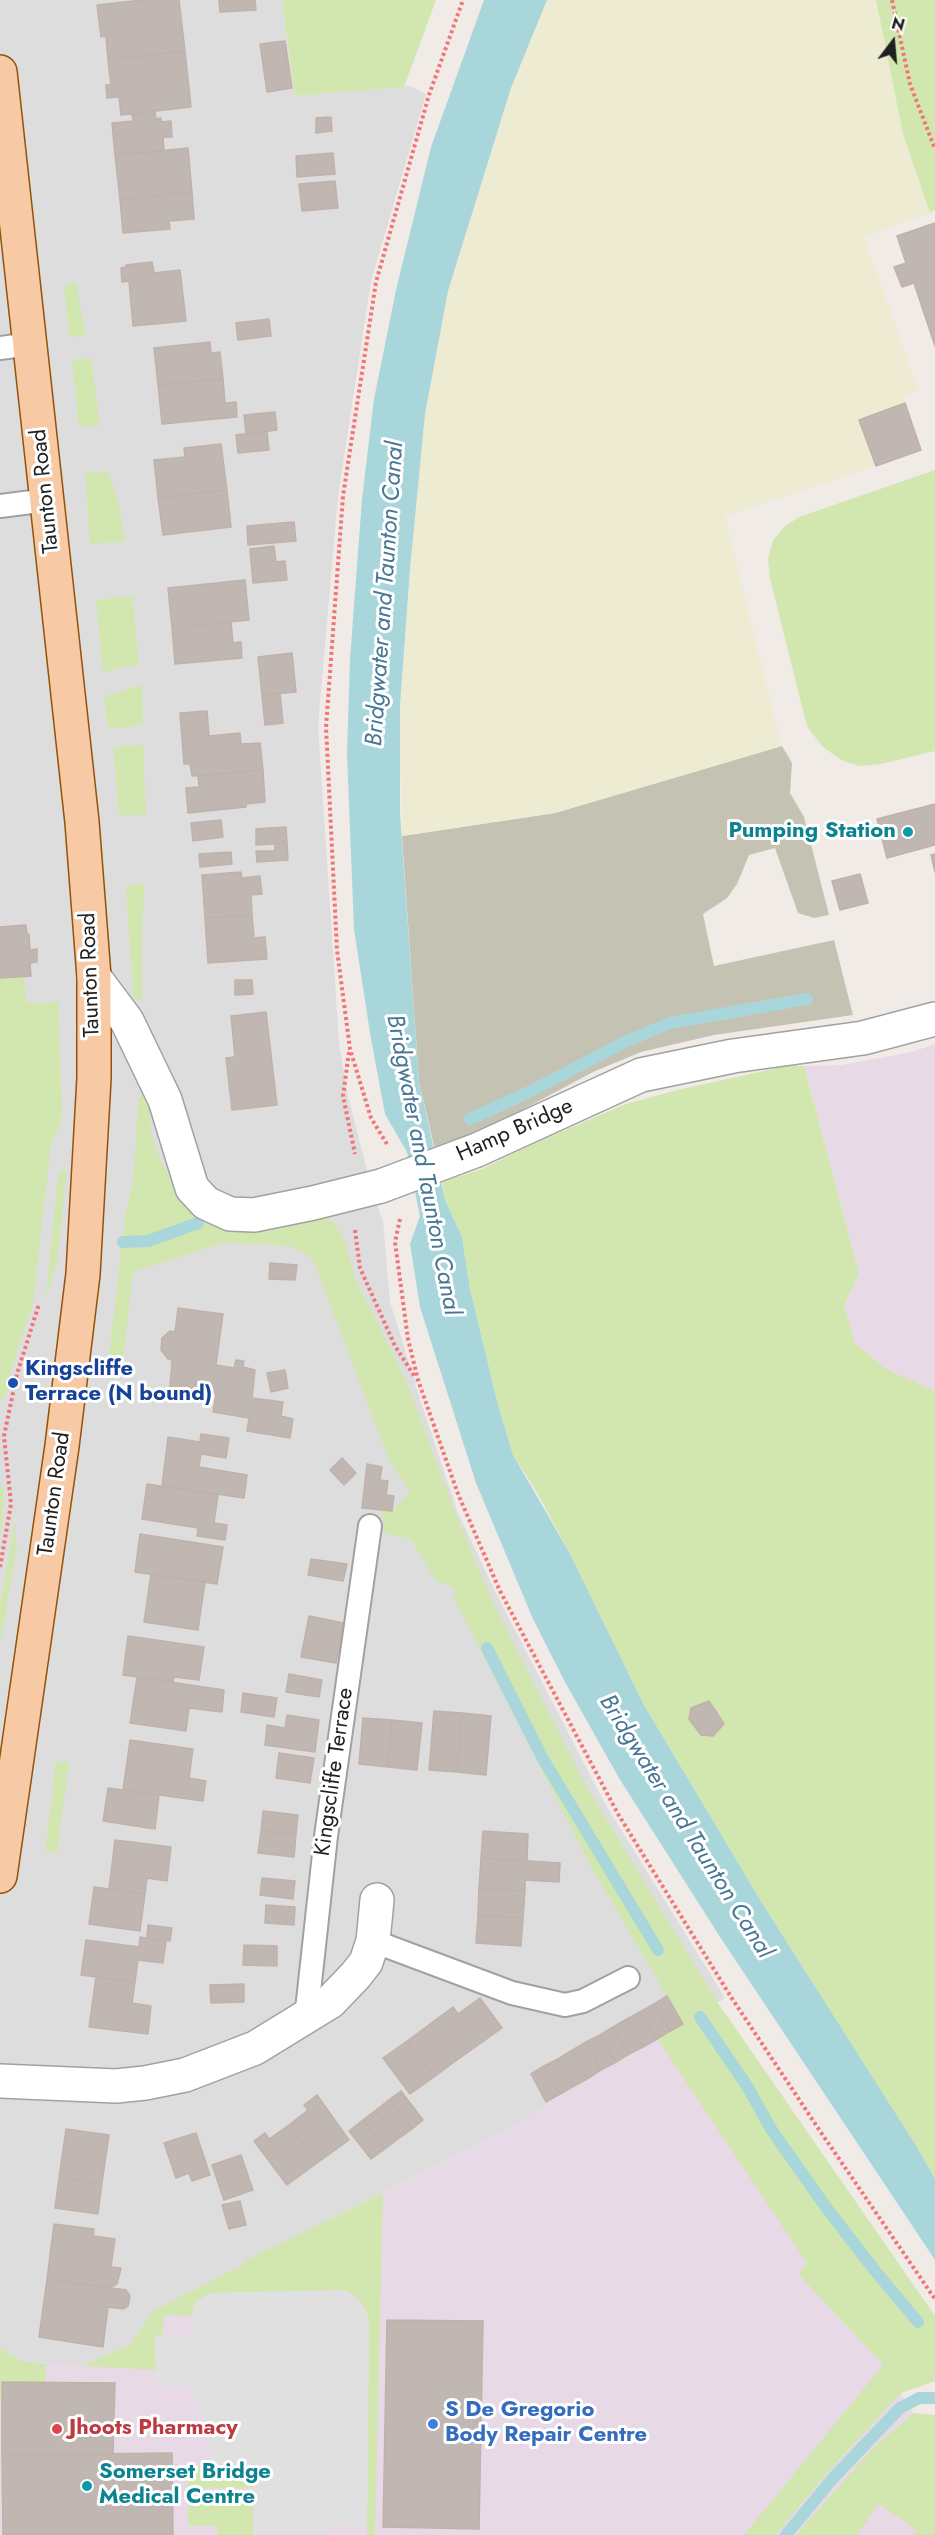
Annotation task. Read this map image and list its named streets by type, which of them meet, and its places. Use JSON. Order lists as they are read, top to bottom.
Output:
{
  "streets": {
    "main road": ["Taunton Road"],
    "street": ["Hamp Bridge"],
    "lane": ["Kingscliffe Terrace"]
  },
  "crossings": [
    ["Taunton Road", "Hamp Bridge"]
  ],
  "water": ["Bridgwater and Taunton Canal"],
  "places": [
    "Pumping Station",
    "Kingscliffe Terrace (N bound)",
    "S De Gregorio Body Repair Centre",
    "Jhoots Pharmacy",
    "Somerset Bridge Medical Centre"
  ],
  "north": "top"
}
